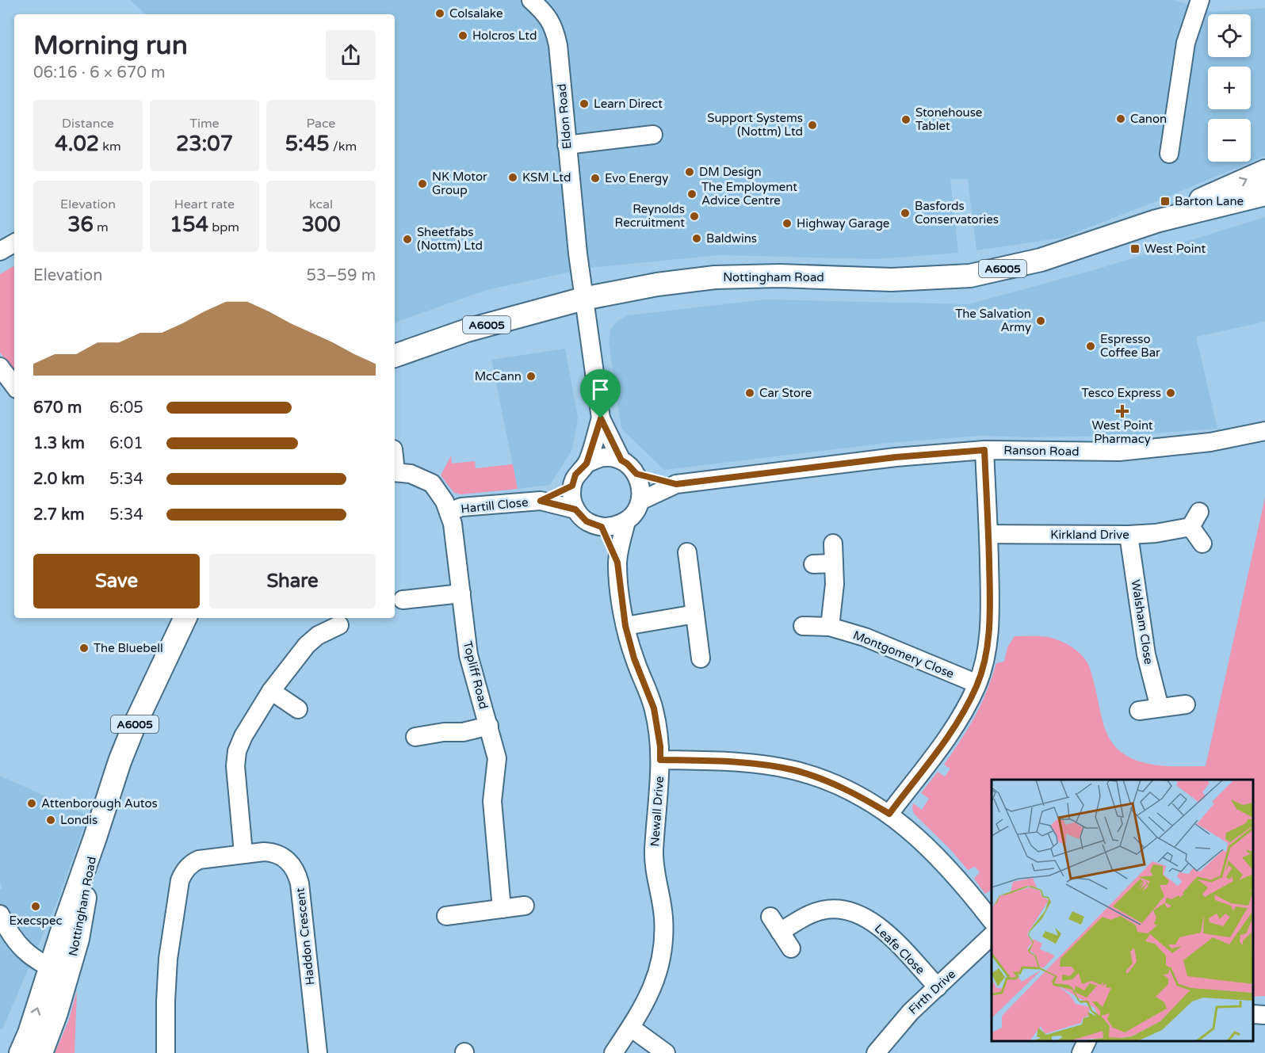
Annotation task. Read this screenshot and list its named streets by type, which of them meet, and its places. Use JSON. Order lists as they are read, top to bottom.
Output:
{
  "streets": {
    "main road": ["A6005", "Nottingham Road"],
    "street": [
      "Eldon Road",
      "Ranson Road",
      "Hartill Close",
      "Kirkland Drive",
      "Walsham Close",
      "Montgomery Close",
      "Topliff Road",
      "Newall Drive",
      "Haddon Crescent",
      "Leafe Close",
      "Firth Drive"
    ]
  },
  "crossings": [
    ["Eldon Road", "Nottingham Road"],
    ["Eldon Road", "Ranson Road"],
    ["A6005", "Nottingham Road"],
    ["Nottingham Road", "Ranson Road"],
    ["Ranson Road", "Hartill Close"],
    ["Ranson Road", "Newall Drive"],
    ["Hartill Close", "Topliff Road"],
    ["Hartill Close", "Newall Drive"],
    ["Kirkland Drive", "Walsham Close"],
    ["Leafe Close", "Firth Drive"]
  ],
  "places": {
    "other": [
      "Colsalake",
      "Holcros Ltd",
      "Learn Direct",
      "Canon",
      "Stonehouse Tablet",
      "Support Systems (Nottm) Ltd",
      "DM Design",
      "KSM Ltd",
      "Evo Energy",
      "NK Motor Group",
      "The Employment Advice Centre",
      "Basfords Conservatories",
      "Reynolds Recruitment",
      "Highway Garage",
      "Baldwins",
      "Sheetfabs (Nottm) Ltd",
      "The Salvation Army",
      "Espresso Coffee Bar",
      "McCann",
      "Car Store",
      "Tesco Express",
      "The Bluebell",
      "Attenborough Autos",
      "Londis",
      "Execspec"
    ],
    "transit": ["Barton Lane", "West Point"],
    "health": ["West Point Pharmacy"]
  },
  "page": {
    "map_buttons": ["+", "−"],
    "heading": ["Morning run", "06:16 · 6 × 670 m"],
    "stats": [
      ["Distance", "4.02 km"],
      ["Time", "23:07"],
      ["Pace", "5:45 /km"],
      ["Elevation", "36 m"],
      ["Heart rate", "154 bpm"],
      ["kcal", "300"]
    ],
    "chart": ["Elevation", "53–59 m"],
    "list": [
      {
        "name": "670 m",
        "note": "6:05"
      },
      {
        "name": "1.3 km",
        "note": "6:01"
      },
      {
        "name": "2.0 km",
        "note": "5:34"
      },
      {
        "name": "2.7 km",
        "note": "5:34"
      }
    ],
    "buttons": ["Save", "Share"]
  }
}
